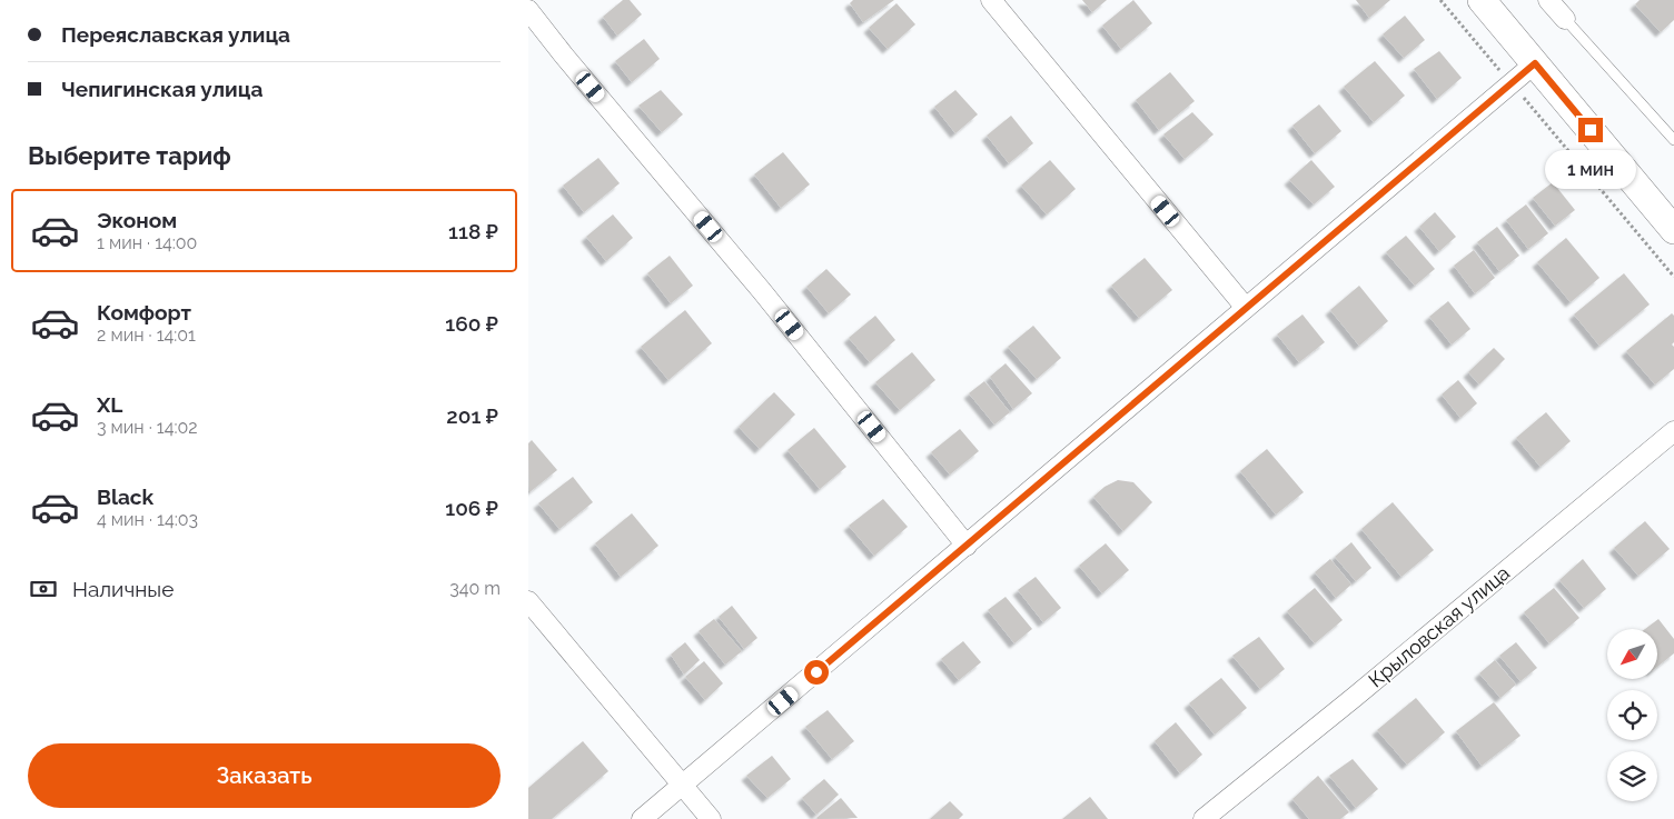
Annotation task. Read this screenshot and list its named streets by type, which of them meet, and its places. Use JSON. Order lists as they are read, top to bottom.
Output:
{
  "streets": {
    "street": ["Крыловская улица"]
  },
  "north": "bottom left",
  "page": {
    "banner": ["Переяславская улица", "Чепигинская улица"],
    "heading": "Выберите тариф",
    "bubble": "1 мин",
    "list": [
      {
        "name": "Эконом",
        "note": "1 мин · 14:00",
        "value": "118 ₽"
      },
      {
        "name": "Комфорт",
        "note": "2 мин · 14:01",
        "value": "160 ₽"
      },
      {
        "name": "XL",
        "note": "3 мин · 14:02",
        "value": "201 ₽"
      },
      {
        "name": "Black",
        "note": "4 мин · 14:03",
        "value": "106 ₽"
      }
    ],
    "pay": ["Наличные", "340 m"],
    "buttons": "Заказать"
  }
}
